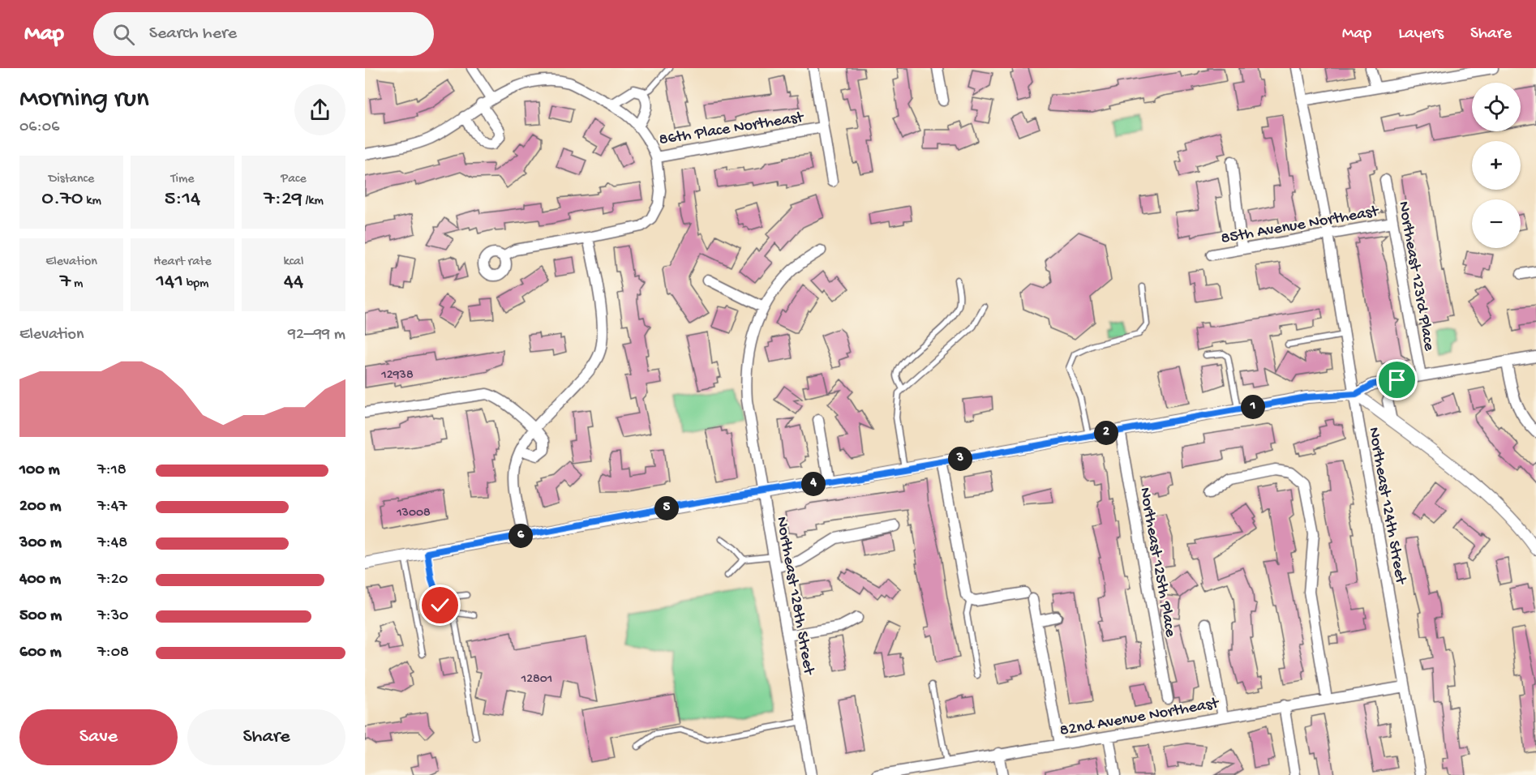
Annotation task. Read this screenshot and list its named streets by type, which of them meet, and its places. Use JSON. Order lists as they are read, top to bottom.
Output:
{
  "streets": {
    "street": [
      "86th Place Northeast",
      "85th Avenue Northeast",
      "Northeast 123rd Place",
      "Northeast 124th Street",
      "Northeast 125th Place",
      "Northeast 128th Street",
      "82nd Avenue Northeast"
    ]
  },
  "crossings": [
    ["85th Avenue Northeast", "Northeast 123rd Place"],
    ["85th Avenue Northeast", "Northeast 124th Street"],
    ["Northeast 124th Street", "82nd Avenue Northeast"]
  ],
  "house_numbers": ["12938", "13008", "12801"],
  "page": {
    "header": "Map",
    "search": "Search here",
    "nav": ["Map", "Layers", "Share"],
    "heading": ["Morning run", "06:06"],
    "map_buttons": ["+", "−"],
    "stats": [
      ["Distance", "0.70 km"],
      ["Time", "5:14"],
      ["Pace", "7:29 /km"],
      ["Elevation", "7 m"],
      ["Heart rate", "141 bpm"],
      ["kcal", "44"]
    ],
    "chart": ["Elevation", "92–99 m"],
    "pins": [
      "1",
      "2",
      "3",
      "4",
      "5",
      "6"
    ],
    "list": [
      {
        "name": "100 m",
        "note": "7:18"
      },
      {
        "name": "200 m",
        "note": "7:47"
      },
      {
        "name": "300 m",
        "note": "7:48"
      },
      {
        "name": "400 m",
        "note": "7:20"
      },
      {
        "name": "500 m",
        "note": "7:30"
      },
      {
        "name": "600 m",
        "note": "7:08"
      }
    ],
    "buttons": ["Save", "Share"]
  }
}
